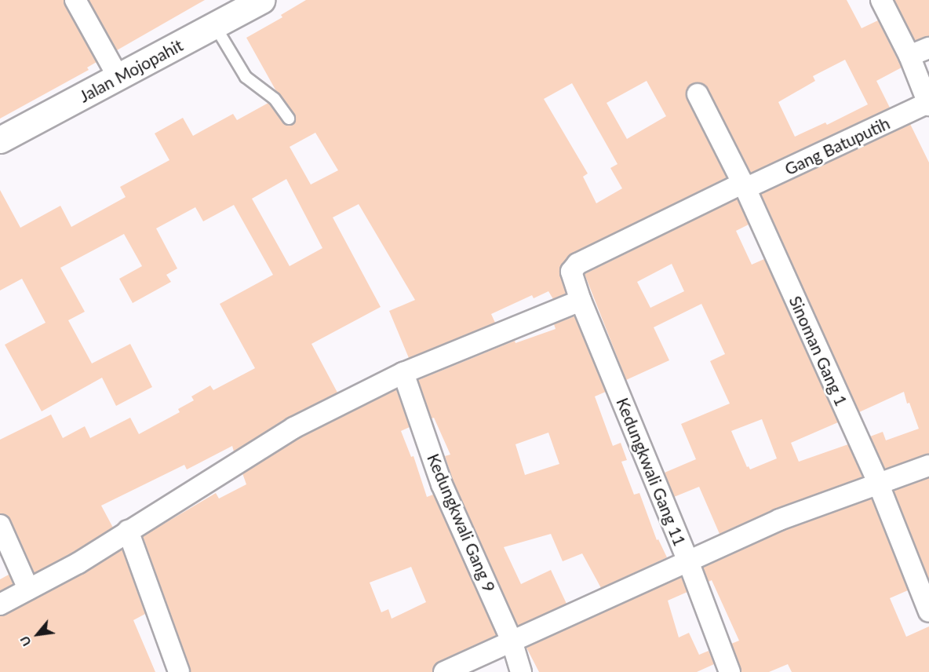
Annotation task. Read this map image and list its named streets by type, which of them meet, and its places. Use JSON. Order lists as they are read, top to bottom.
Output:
{
  "streets": {
    "main road": ["Jalan Mojopahit"],
    "street": [
      "Gang Batuputih",
      "Sinoman Gang 1",
      "Kedungkwali Gang 11",
      "Kedungkwali Gang 9"
    ]
  },
  "crossings": [
    ["Gang Batuputih", "Sinoman Gang 1"],
    ["Gang Batuputih", "Kedungkwali Gang 11"]
  ],
  "north": "bottom left"
}
